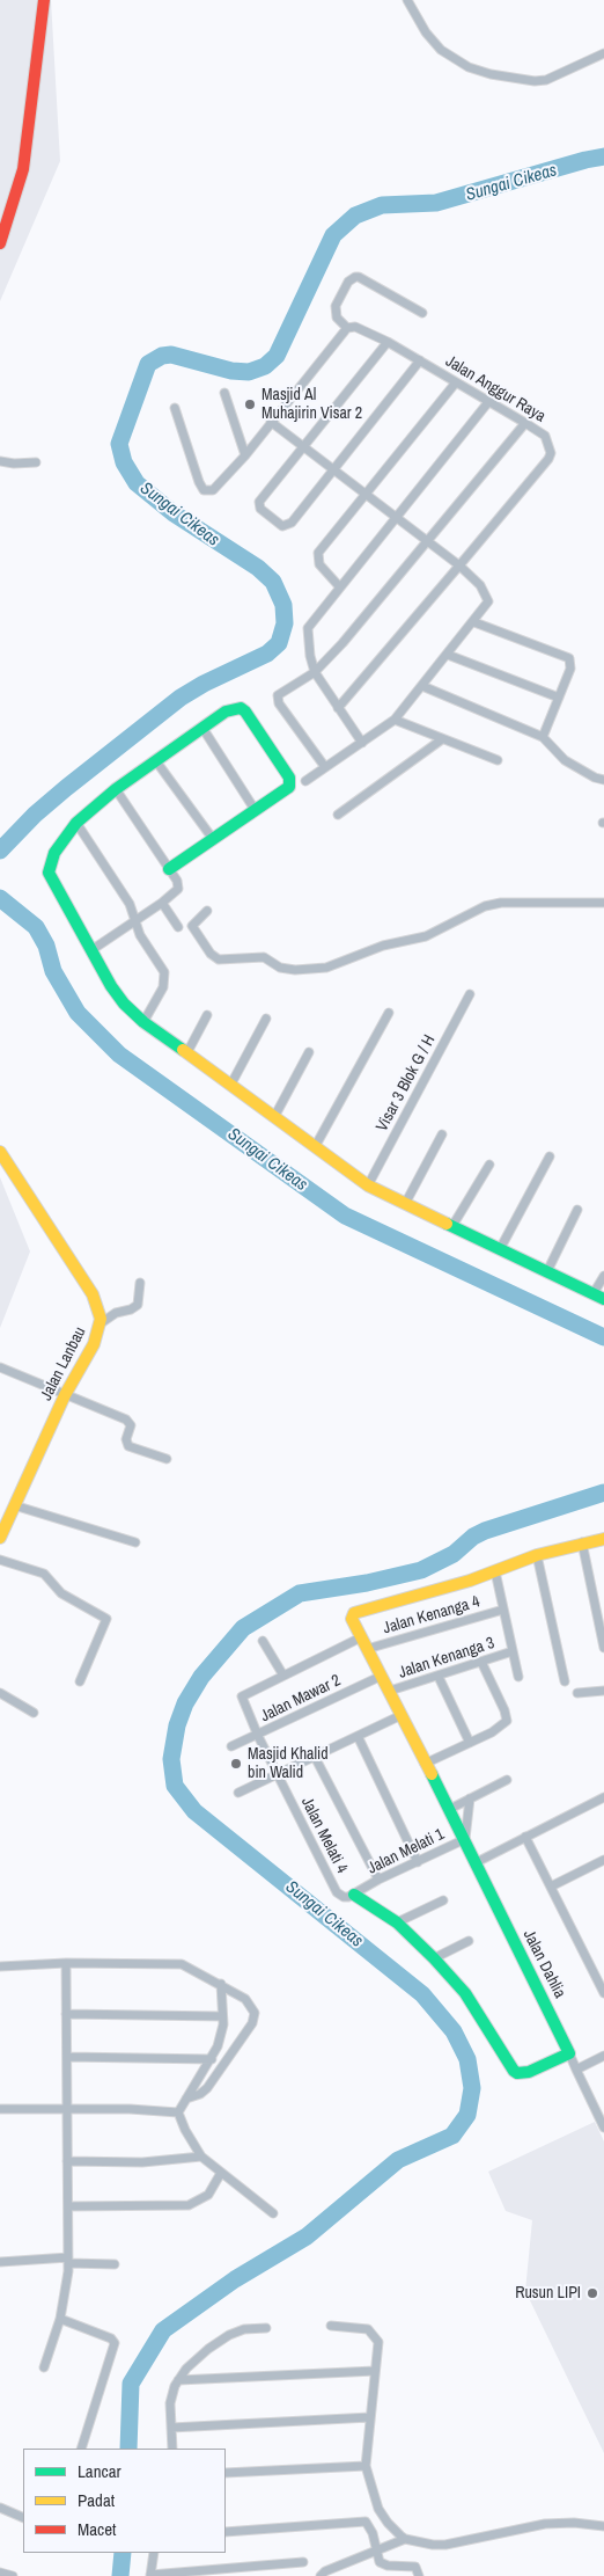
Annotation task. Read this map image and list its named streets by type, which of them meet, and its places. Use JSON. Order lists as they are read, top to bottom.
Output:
{
  "streets": {
    "street": [
      "Jalan Anggur Raya",
      "Visar 3 Blok G / H",
      "Jalan Lanbau",
      "Jalan Kenanga 4",
      "Jalan Kenanga 3",
      "Jalan Mawar 2",
      "Jalan Melati 4",
      "Jalan Melati 1",
      "Jalan Dahlia"
    ]
  },
  "crossings": [
    ["Jalan Kenanga 4", "Jalan Dahlia"],
    ["Jalan Kenanga 3", "Jalan Dahlia"],
    ["Jalan Mawar 2", "Jalan Dahlia"],
    ["Jalan Melati 4", "Jalan Melati 1"],
    ["Jalan Melati 1", "Jalan Dahlia"]
  ],
  "water": ["Sungai Cikeas"],
  "places": ["Masjid Al Muhajirin Visar 2", "Masjid Khalid bin Walid", "Rusun LIPI"],
  "legend": ["Lancar", "Padat", "Macet"]
}
